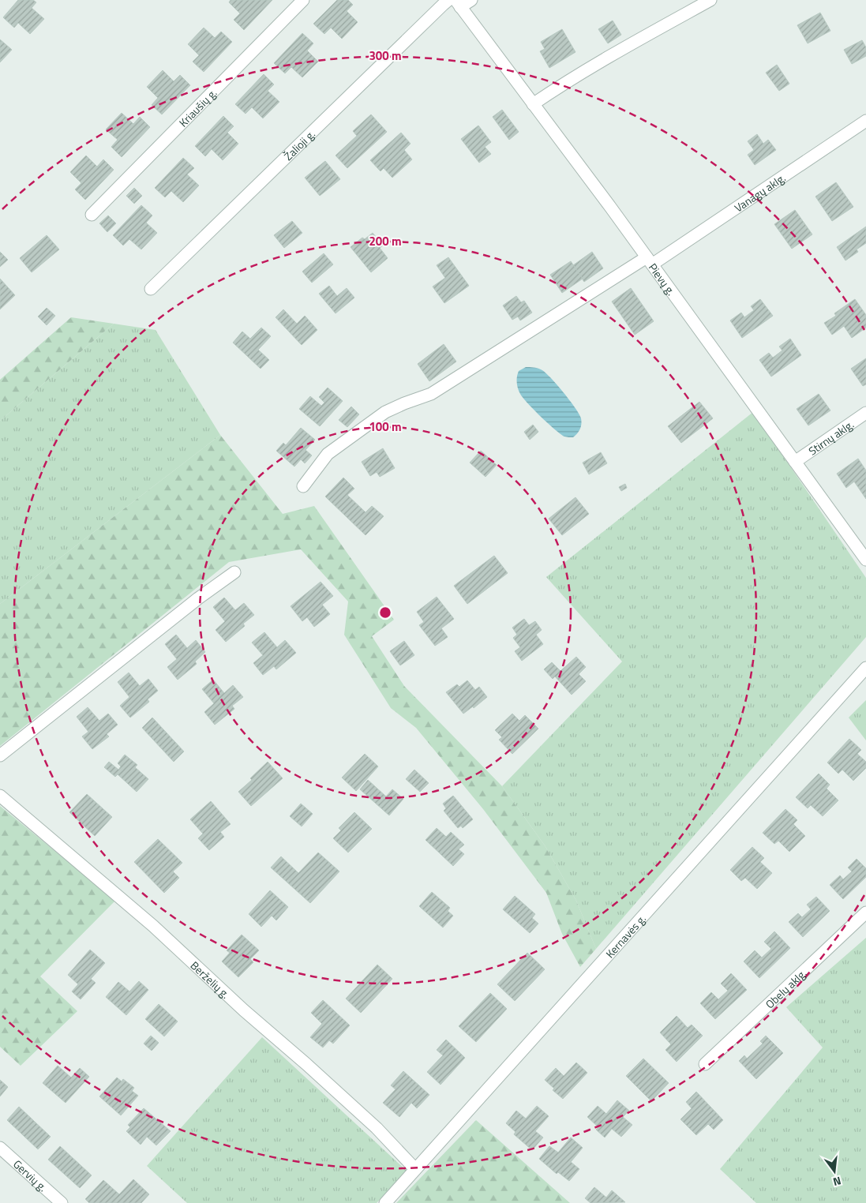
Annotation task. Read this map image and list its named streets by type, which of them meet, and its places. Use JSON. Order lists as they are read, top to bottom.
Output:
{
  "streets": {
    "street": [
      "Kriaušių g.",
      "Žalioji g.",
      "Vanagų aklg.",
      "Pievų g.",
      "Stirnų aklg.",
      "Kernavės g.",
      "Berželių g.",
      "Obelų aklg.",
      "Gervių g."
    ]
  },
  "crossings": [
    ["Vanagų aklg.", "Pievų g."],
    ["Pievų g.", "Stirnų aklg."],
    ["Kernavės g.", "Berželių g."]
  ],
  "north": "bottom",
  "rings": ["300 m", "200 m", "100 m"]
}
